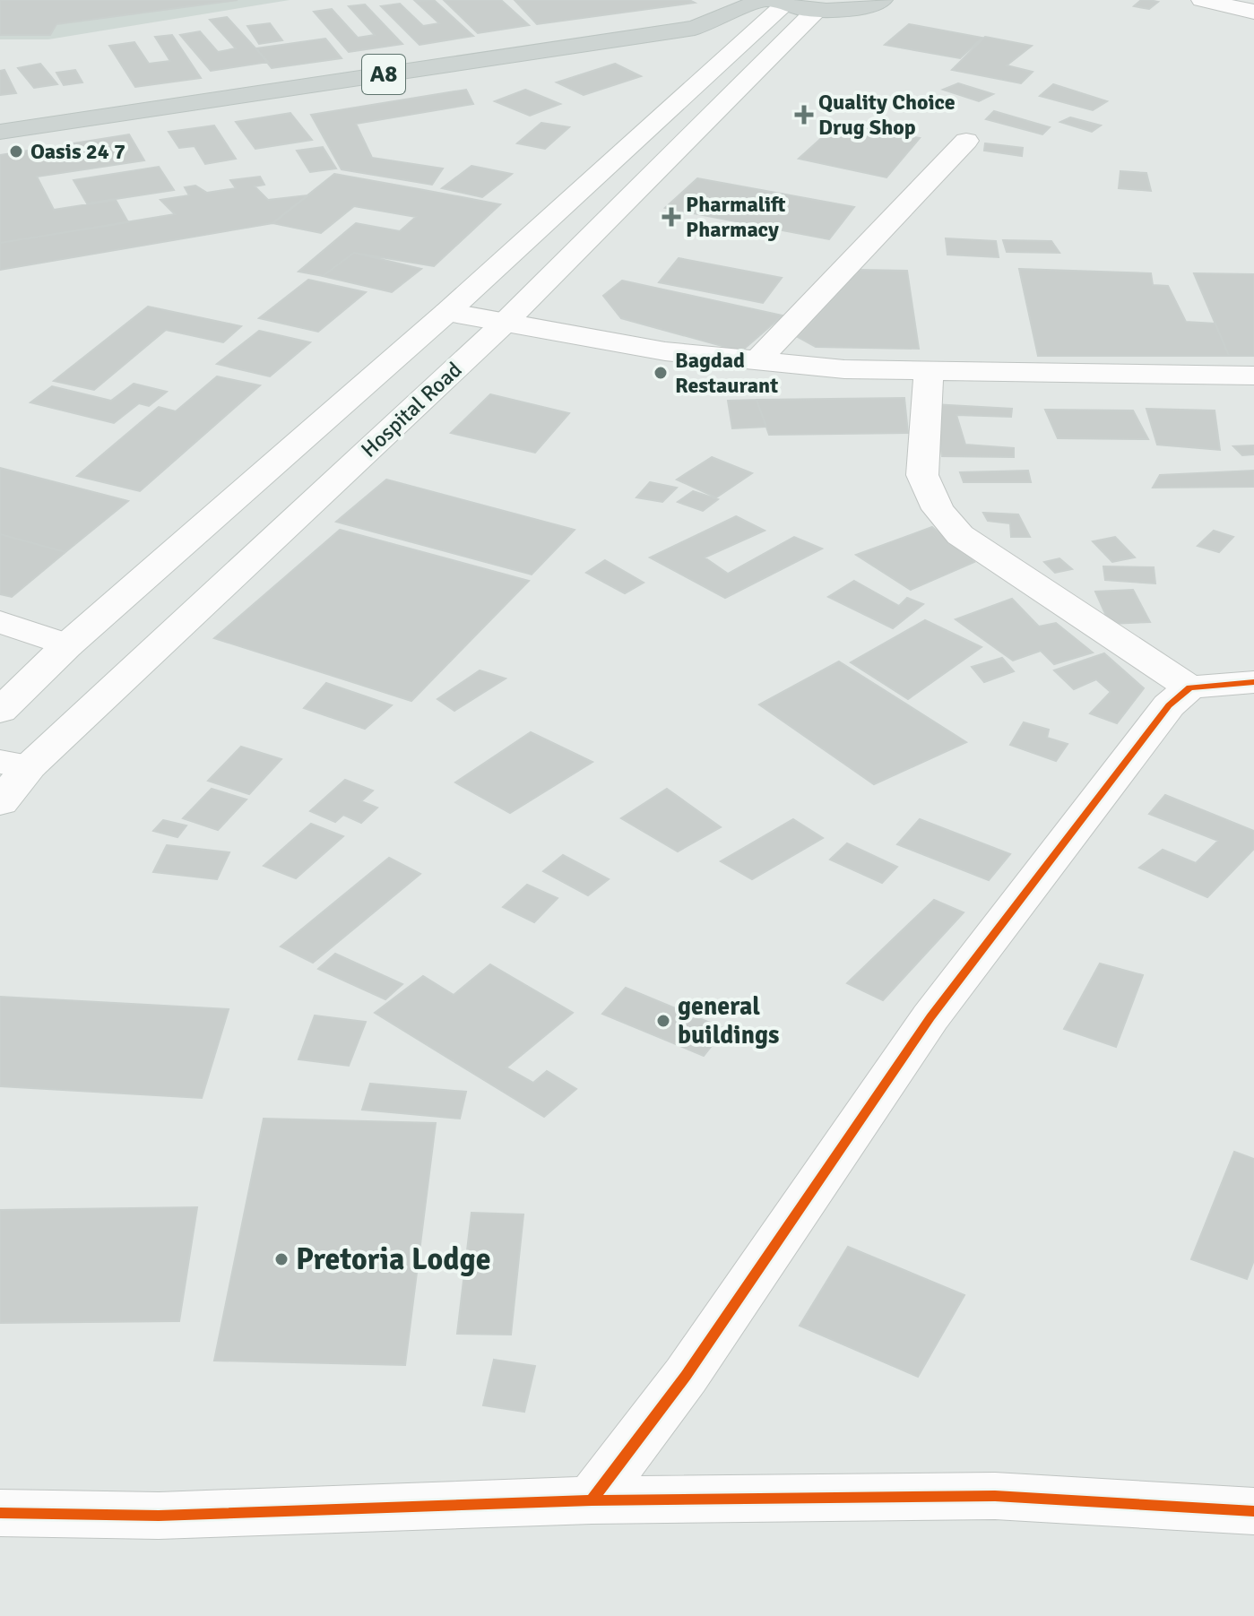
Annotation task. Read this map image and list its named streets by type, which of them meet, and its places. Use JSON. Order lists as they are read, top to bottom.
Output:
{
  "streets": {
    "main road": ["A8"],
    "street": ["Hospital Road"]
  },
  "crossings": [
    ["A8", "Hospital Road"]
  ],
  "places": {
    "health": ["Quality Choice Drug Shop", "Pharmalift Pharmacy"],
    "other": [
      "Oasis 24 7",
      "Bagdad Restaurant",
      "general buildings",
      "Pretoria Lodge"
    ]
  }
}
